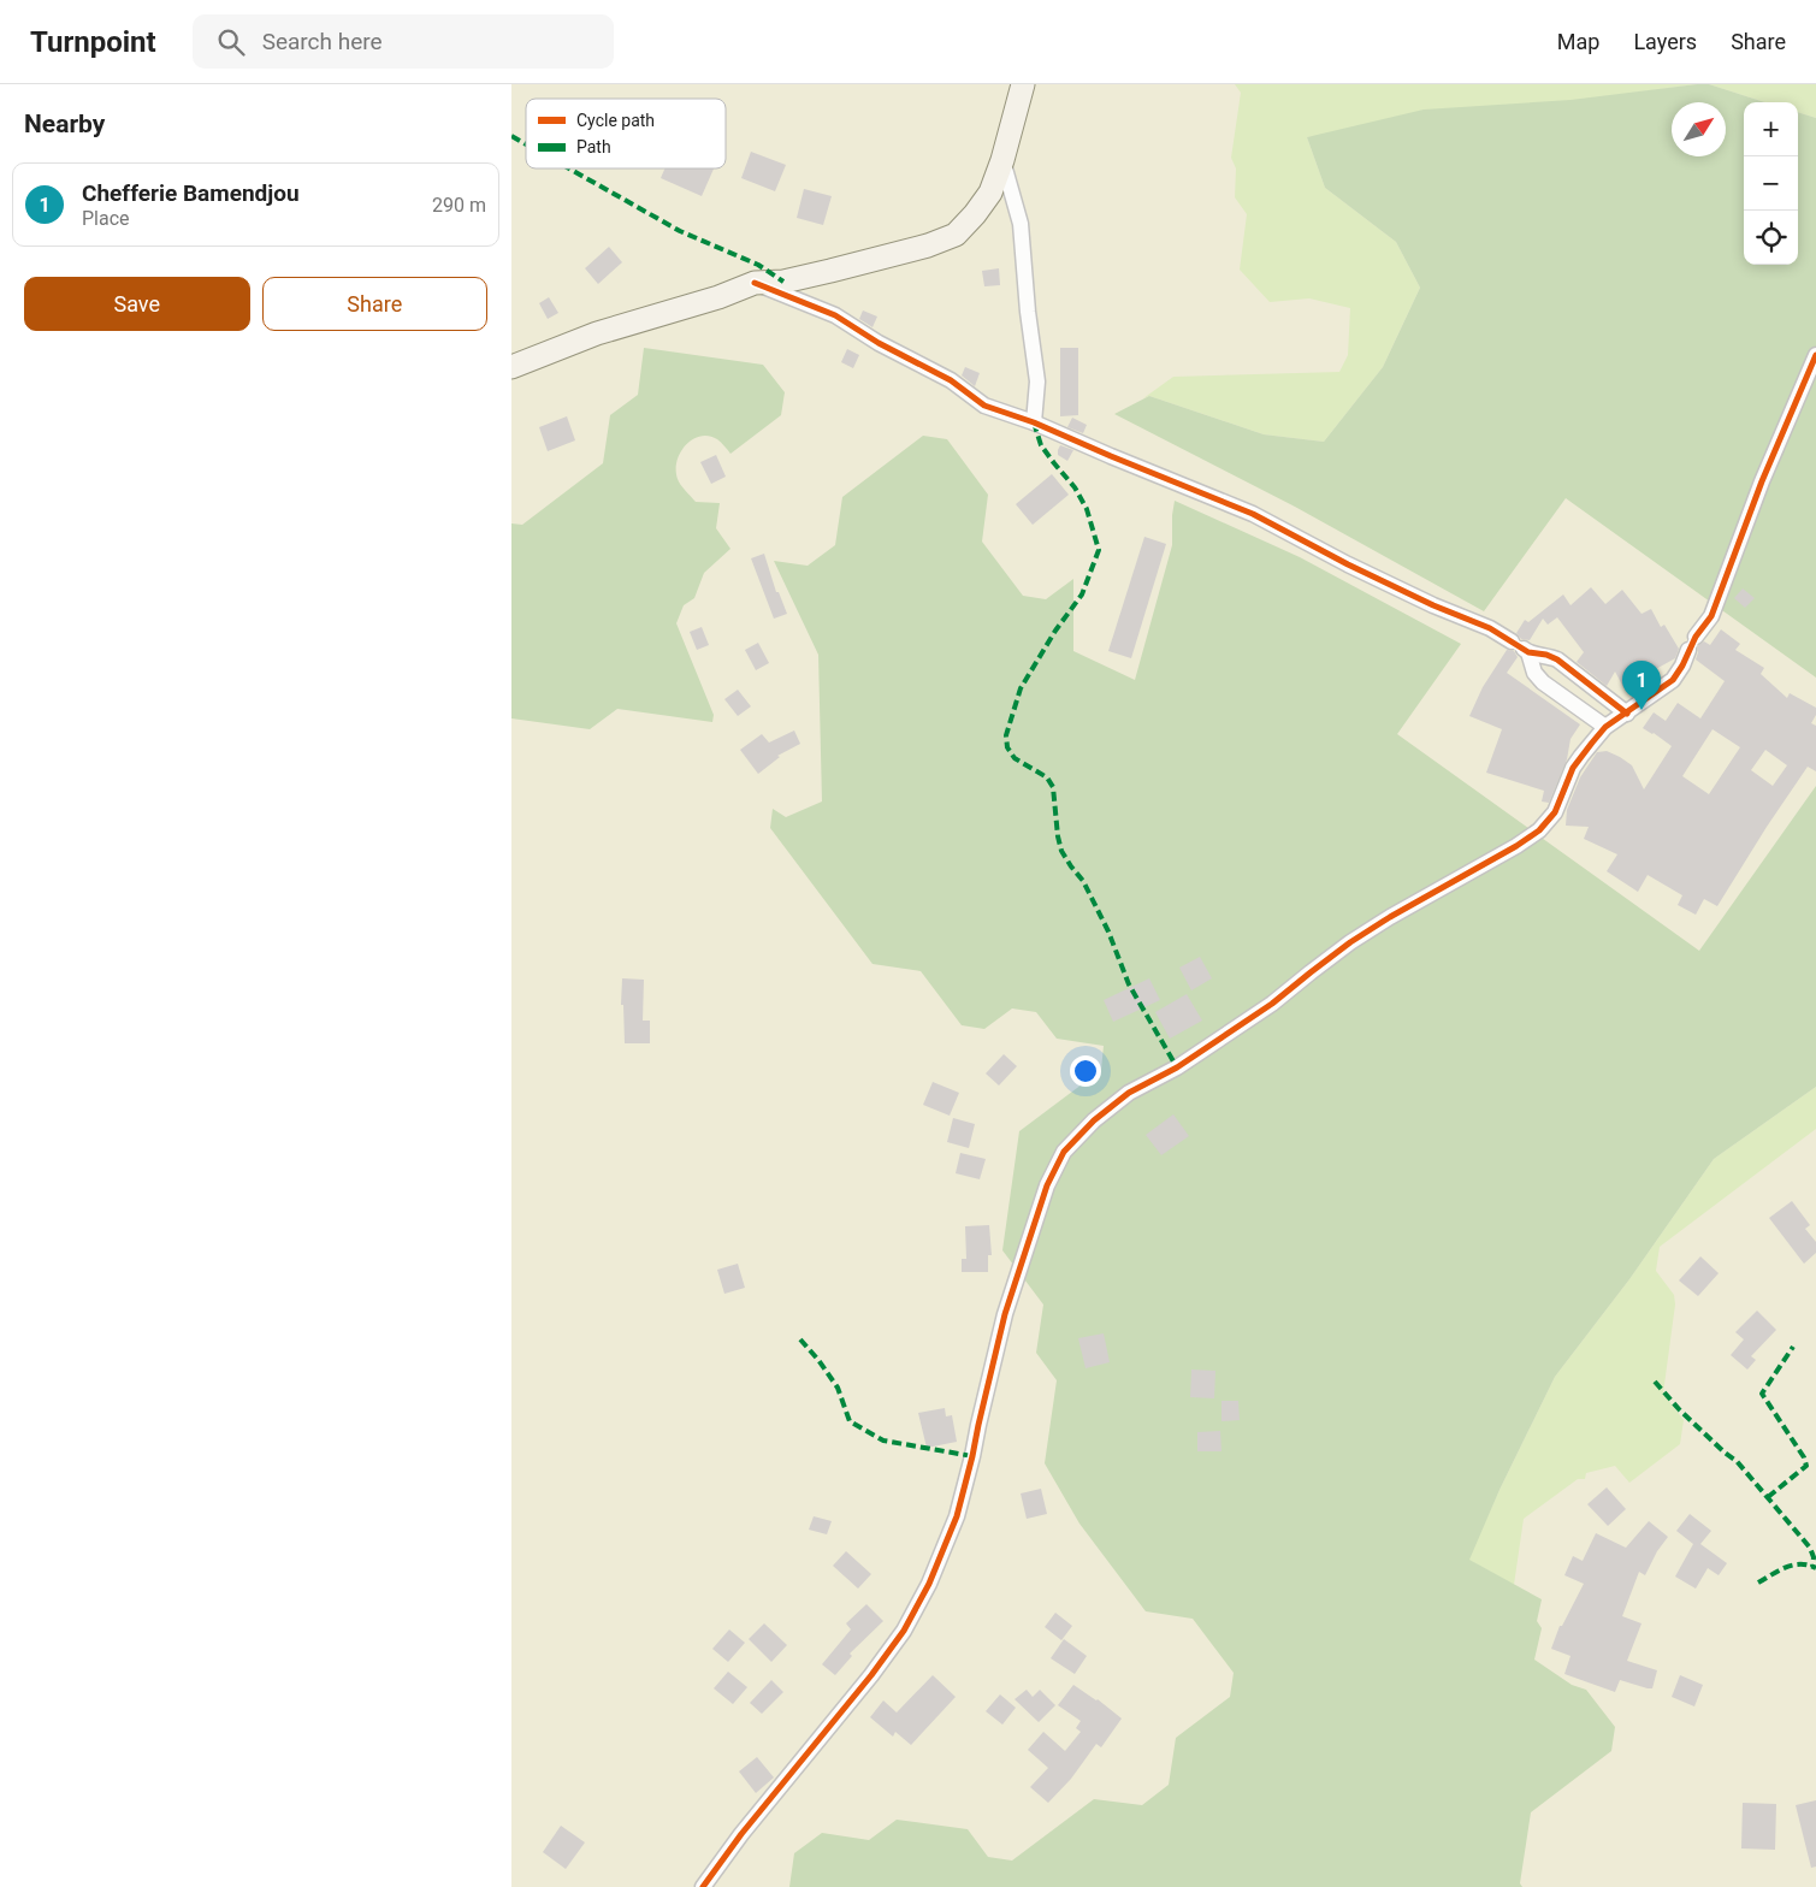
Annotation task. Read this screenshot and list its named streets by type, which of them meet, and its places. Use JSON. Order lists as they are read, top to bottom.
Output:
{
  "legend": ["Cycle path", "Path"],
  "north": "top right",
  "page": {
    "header": "Turnpoint",
    "search": "Search here",
    "nav": ["Map", "Layers", "Share"],
    "heading": "Nearby",
    "map_buttons": ["+", "−"],
    "list": [
      {
        "mark": "1",
        "name": "Chefferie Bamendjou",
        "note": "Place",
        "value": "290 m"
      }
    ],
    "buttons": ["Save", "Share"],
    "pins": "1"
  }
}
